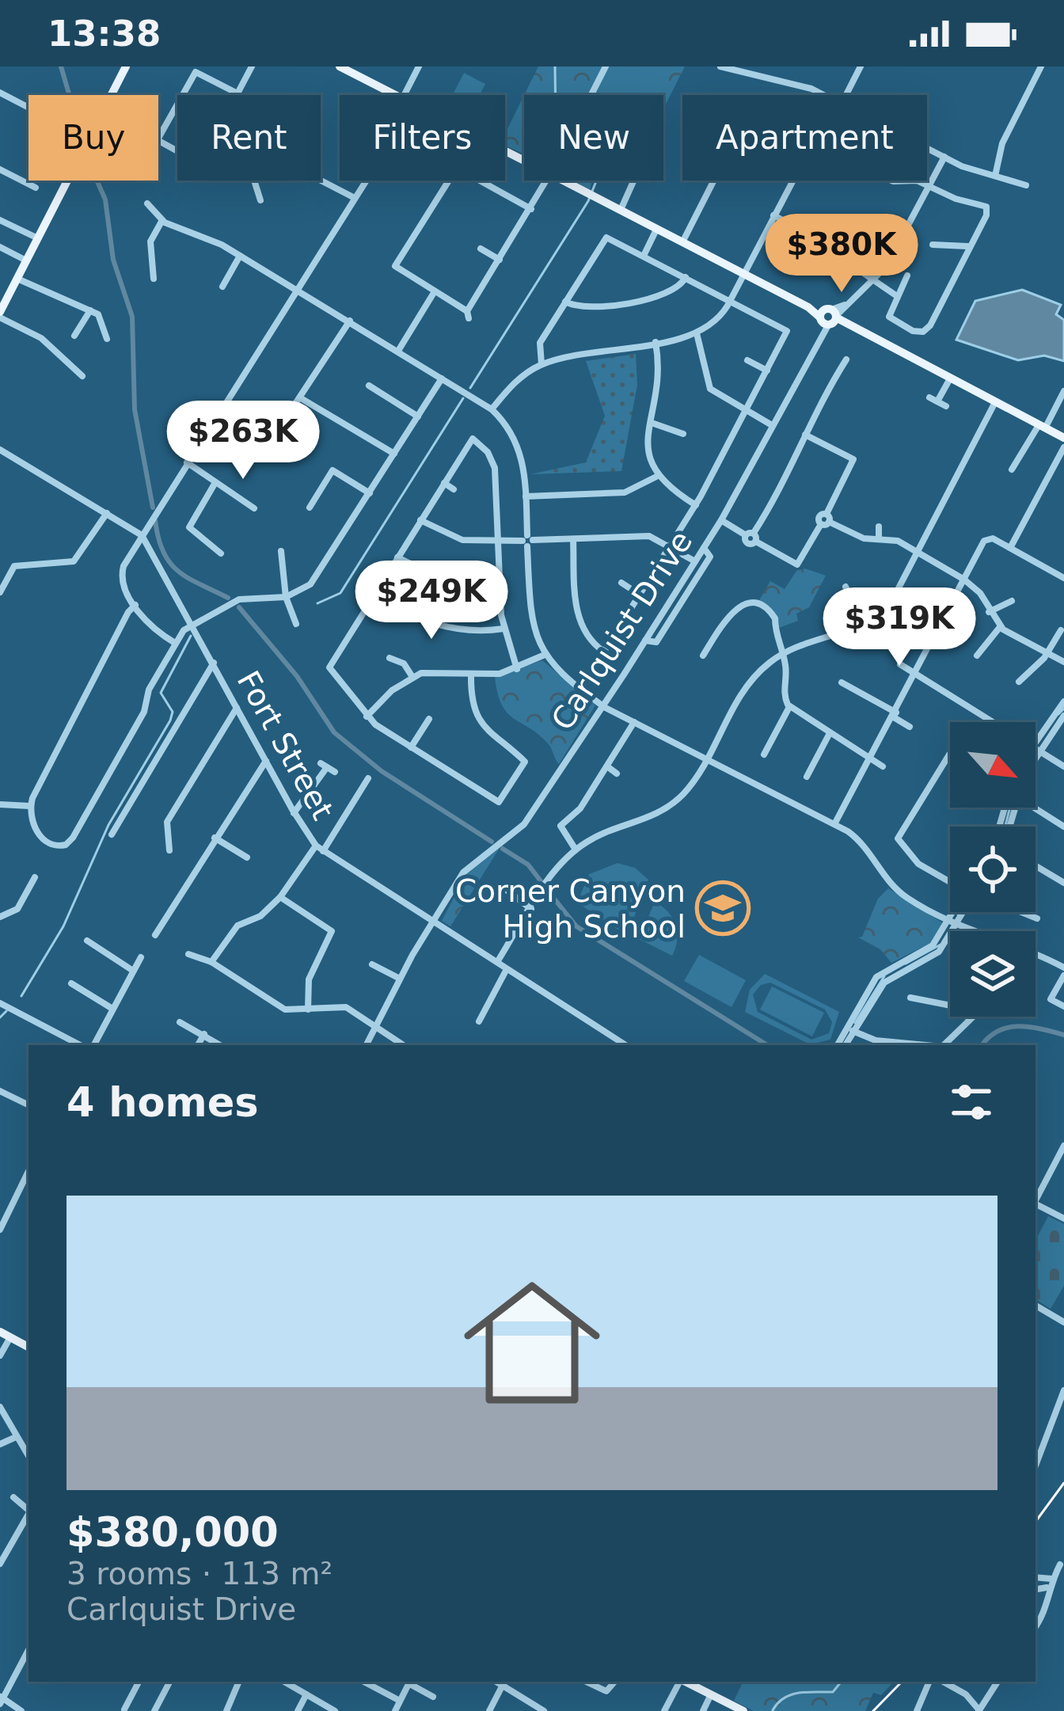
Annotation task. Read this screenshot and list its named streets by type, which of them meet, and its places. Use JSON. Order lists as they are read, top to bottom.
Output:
{
  "streets": {
    "street": ["Carlquist Drive", "Fort Street"]
  },
  "crossings": [
    ["Carlquist Drive", "Fort Street"]
  ],
  "places": {
    "school or university": ["Corner Canyon High School"]
  },
  "north": "bottom right",
  "page": {
    "status": "13:38",
    "chip": [
      "Buy",
      "Rent",
      "Filters",
      "New",
      "Apartment"
    ],
    "price": [
      "$380K",
      "$263K",
      "$249K",
      "$319K"
    ],
    "heading": "4 homes",
    "list": [
      {
        "name": "$380,000",
        "note": "3 rooms · 113 m² · Carlquist Drive"
      }
    ]
  }
}
